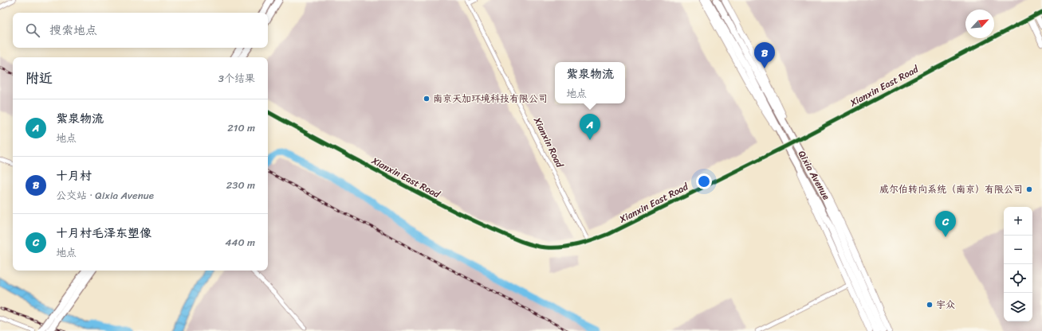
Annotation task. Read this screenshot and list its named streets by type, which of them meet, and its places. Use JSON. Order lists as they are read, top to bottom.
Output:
{
  "streets": {
    "main road": ["Qixia Avenue"],
    "street": ["Xianxin East Road", "Xianxin Road"]
  },
  "crossings": [
    ["Xianxin East Road", "Xianxin Road"],
    ["Xianxin East Road", "Qixia Avenue"]
  ],
  "places": ["南京天加环境科技有限公司", "威尔伯转向系统（南京）有限公司", "宇众"],
  "north": "top right",
  "page": {
    "search": "搜索地点",
    "pins": ["B", "A", "C"],
    "heading": ["附近", "3个结果"],
    "popup": ["紫泉物流", "地点"],
    "list": [
      {
        "mark": "A",
        "name": "紫泉物流",
        "note": "地点",
        "value": "210 m"
      },
      {
        "mark": "B",
        "name": "十月村",
        "note": "公交站 · Qixia Avenue",
        "value": "230 m"
      },
      {
        "mark": "C",
        "name": "十月村毛泽东塑像",
        "note": "地点",
        "value": "440 m"
      }
    ],
    "map_buttons": ["+", "−"]
  }
}
